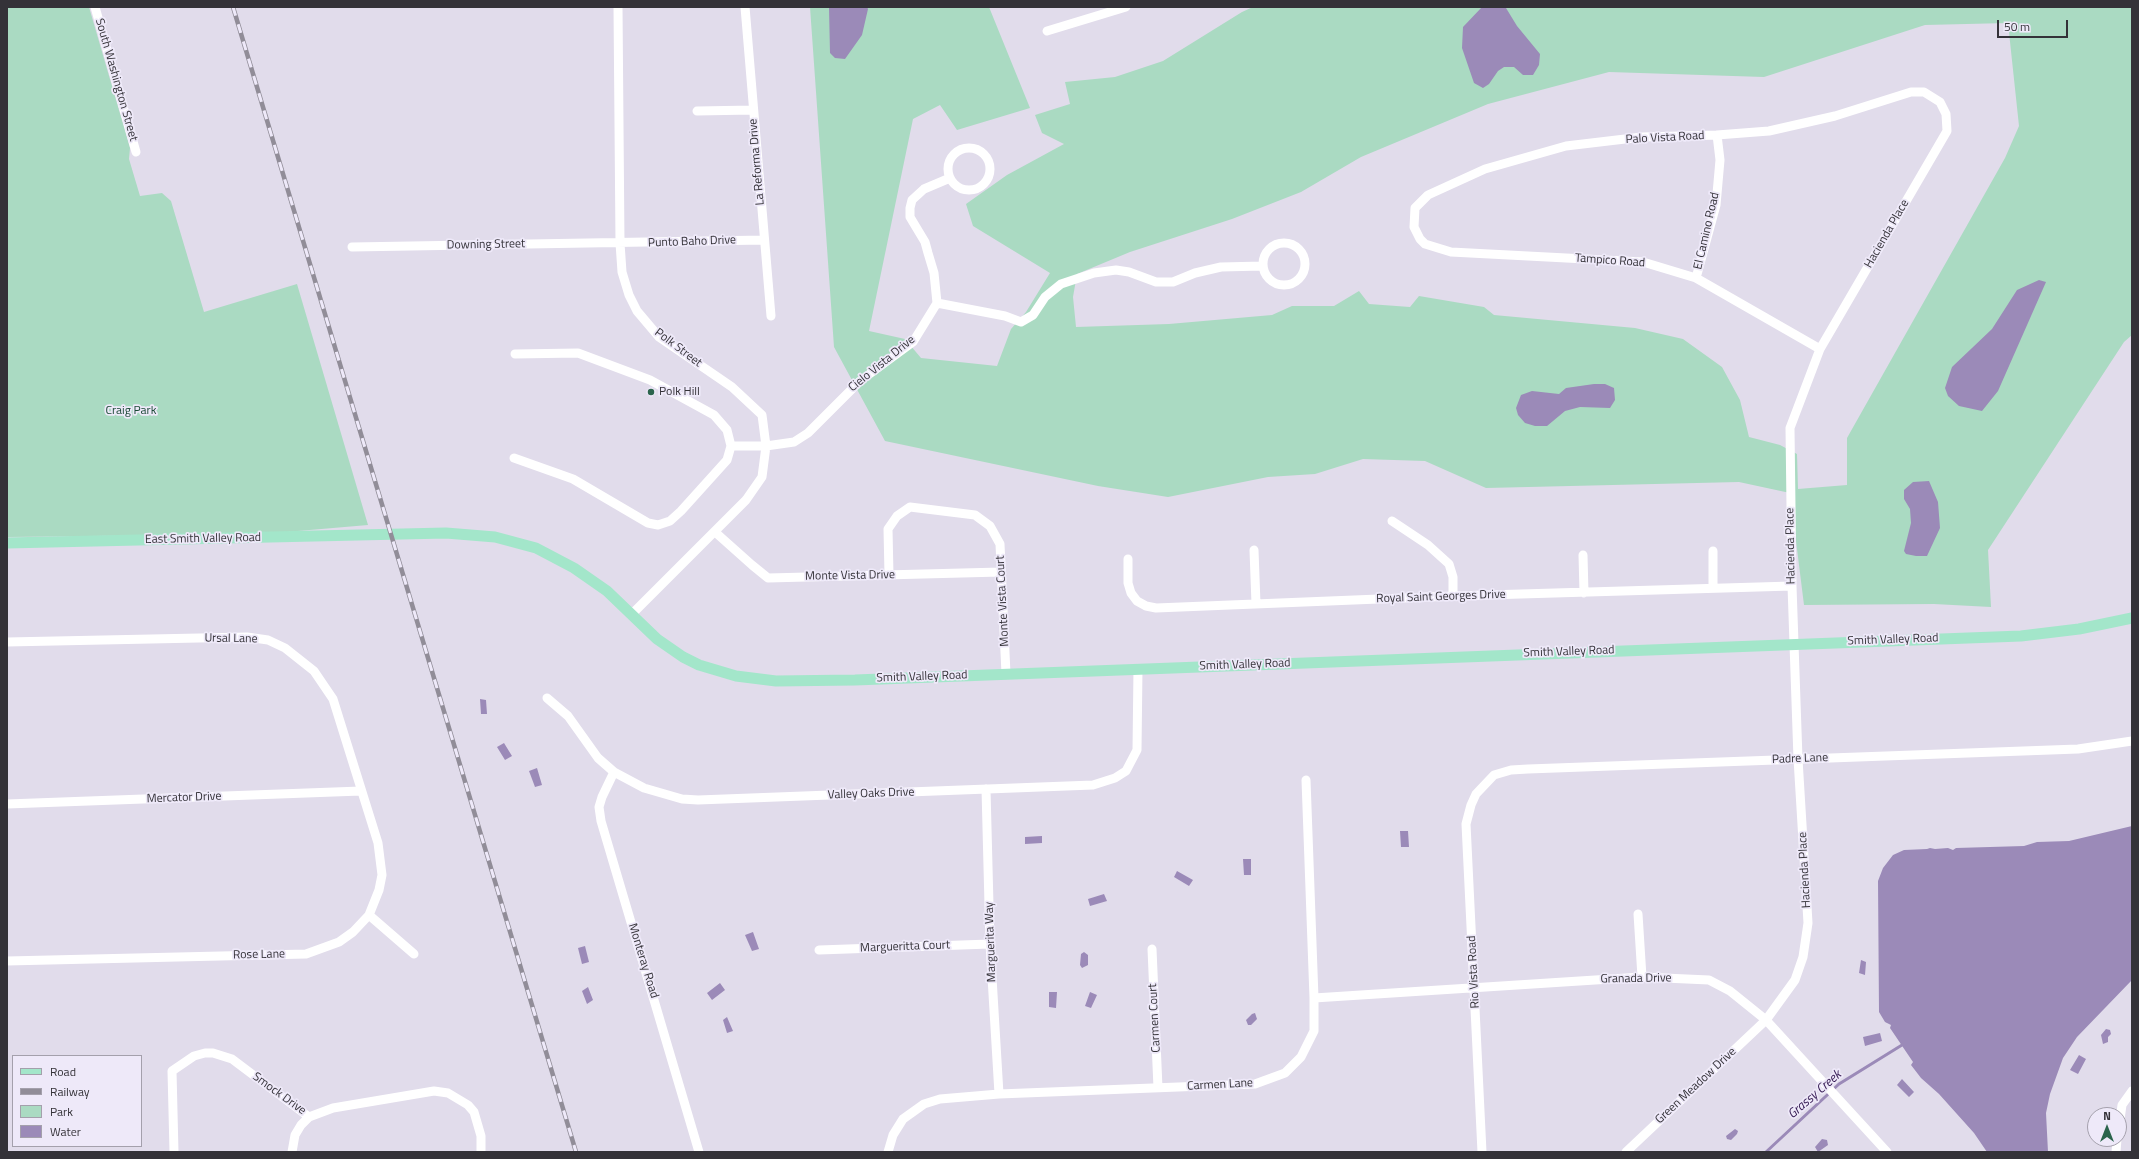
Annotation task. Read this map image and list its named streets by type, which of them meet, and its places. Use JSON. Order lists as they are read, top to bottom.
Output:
{
  "streets": {
    "main road": ["East Smith Valley Road", "Smith Valley Road"],
    "street": [
      "South Washington Street",
      "Palo Vista Road",
      "La Reforma Drive",
      "El Camino Road",
      "Hacienda Place",
      "Punto Baho Drive",
      "Downing Street",
      "Tampico Road",
      "Polk Street",
      "Cielo Vista Drive",
      "Monte Vista Drive",
      "Royal Saint Georges Drive",
      "Monte Vista Court",
      "Ursal Lane",
      "Padre Lane",
      "Valley Oaks Drive",
      "Mercator Drive",
      "Marguerita Way",
      "Margueritta Court",
      "Rose Lane",
      "Monteray Road",
      "Rio Vista Road",
      "Granada Drive",
      "Carmen Court",
      "Carmen Lane",
      "Green Meadow Drive",
      "Smock Drive"
    ]
  },
  "crossings": [
    ["Palo Vista Road", "El Camino Road"],
    ["Palo Vista Road", "Hacienda Place"],
    ["Palo Vista Road", "Tampico Road"],
    ["La Reforma Drive", "Punto Baho Drive"],
    ["El Camino Road", "Tampico Road"],
    ["Hacienda Place", "Tampico Road"],
    ["Hacienda Place", "Royal Saint Georges Drive"],
    ["Hacienda Place", "Smith Valley Road"],
    ["Hacienda Place", "Padre Lane"],
    ["Hacienda Place", "Granada Drive"],
    ["Hacienda Place", "Green Meadow Drive"],
    ["Punto Baho Drive", "Downing Street"],
    ["Punto Baho Drive", "Polk Street"],
    ["Downing Street", "Polk Street"],
    ["Polk Street", "Cielo Vista Drive"],
    ["Polk Street", "Monte Vista Drive"],
    ["Polk Street", "Smith Valley Road"],
    ["East Smith Valley Road", "Smith Valley Road"],
    ["Monte Vista Drive", "Monte Vista Court"],
    ["Monte Vista Court", "Smith Valley Road"],
    ["Ursal Lane", "Mercator Drive"],
    ["Ursal Lane", "Rose Lane"],
    ["Smith Valley Road", "Valley Oaks Drive"],
    ["Padre Lane", "Rio Vista Road"],
    ["Valley Oaks Drive", "Marguerita Way"],
    ["Valley Oaks Drive", "Monteray Road"],
    ["Mercator Drive", "Rose Lane"],
    ["Marguerita Way", "Margueritta Court"],
    ["Marguerita Way", "Carmen Lane"],
    ["Rio Vista Road", "Granada Drive"],
    ["Granada Drive", "Carmen Lane"],
    ["Granada Drive", "Green Meadow Drive"],
    ["Carmen Court", "Carmen Lane"]
  ],
  "water": ["Grassy Creek"],
  "parks": ["Craig Park"],
  "places": ["Polk Hill"],
  "legend": [
    "Road",
    "Railway",
    "Park",
    "Water"
  ],
  "scale_bar": "50 m",
  "north": "top"
}
